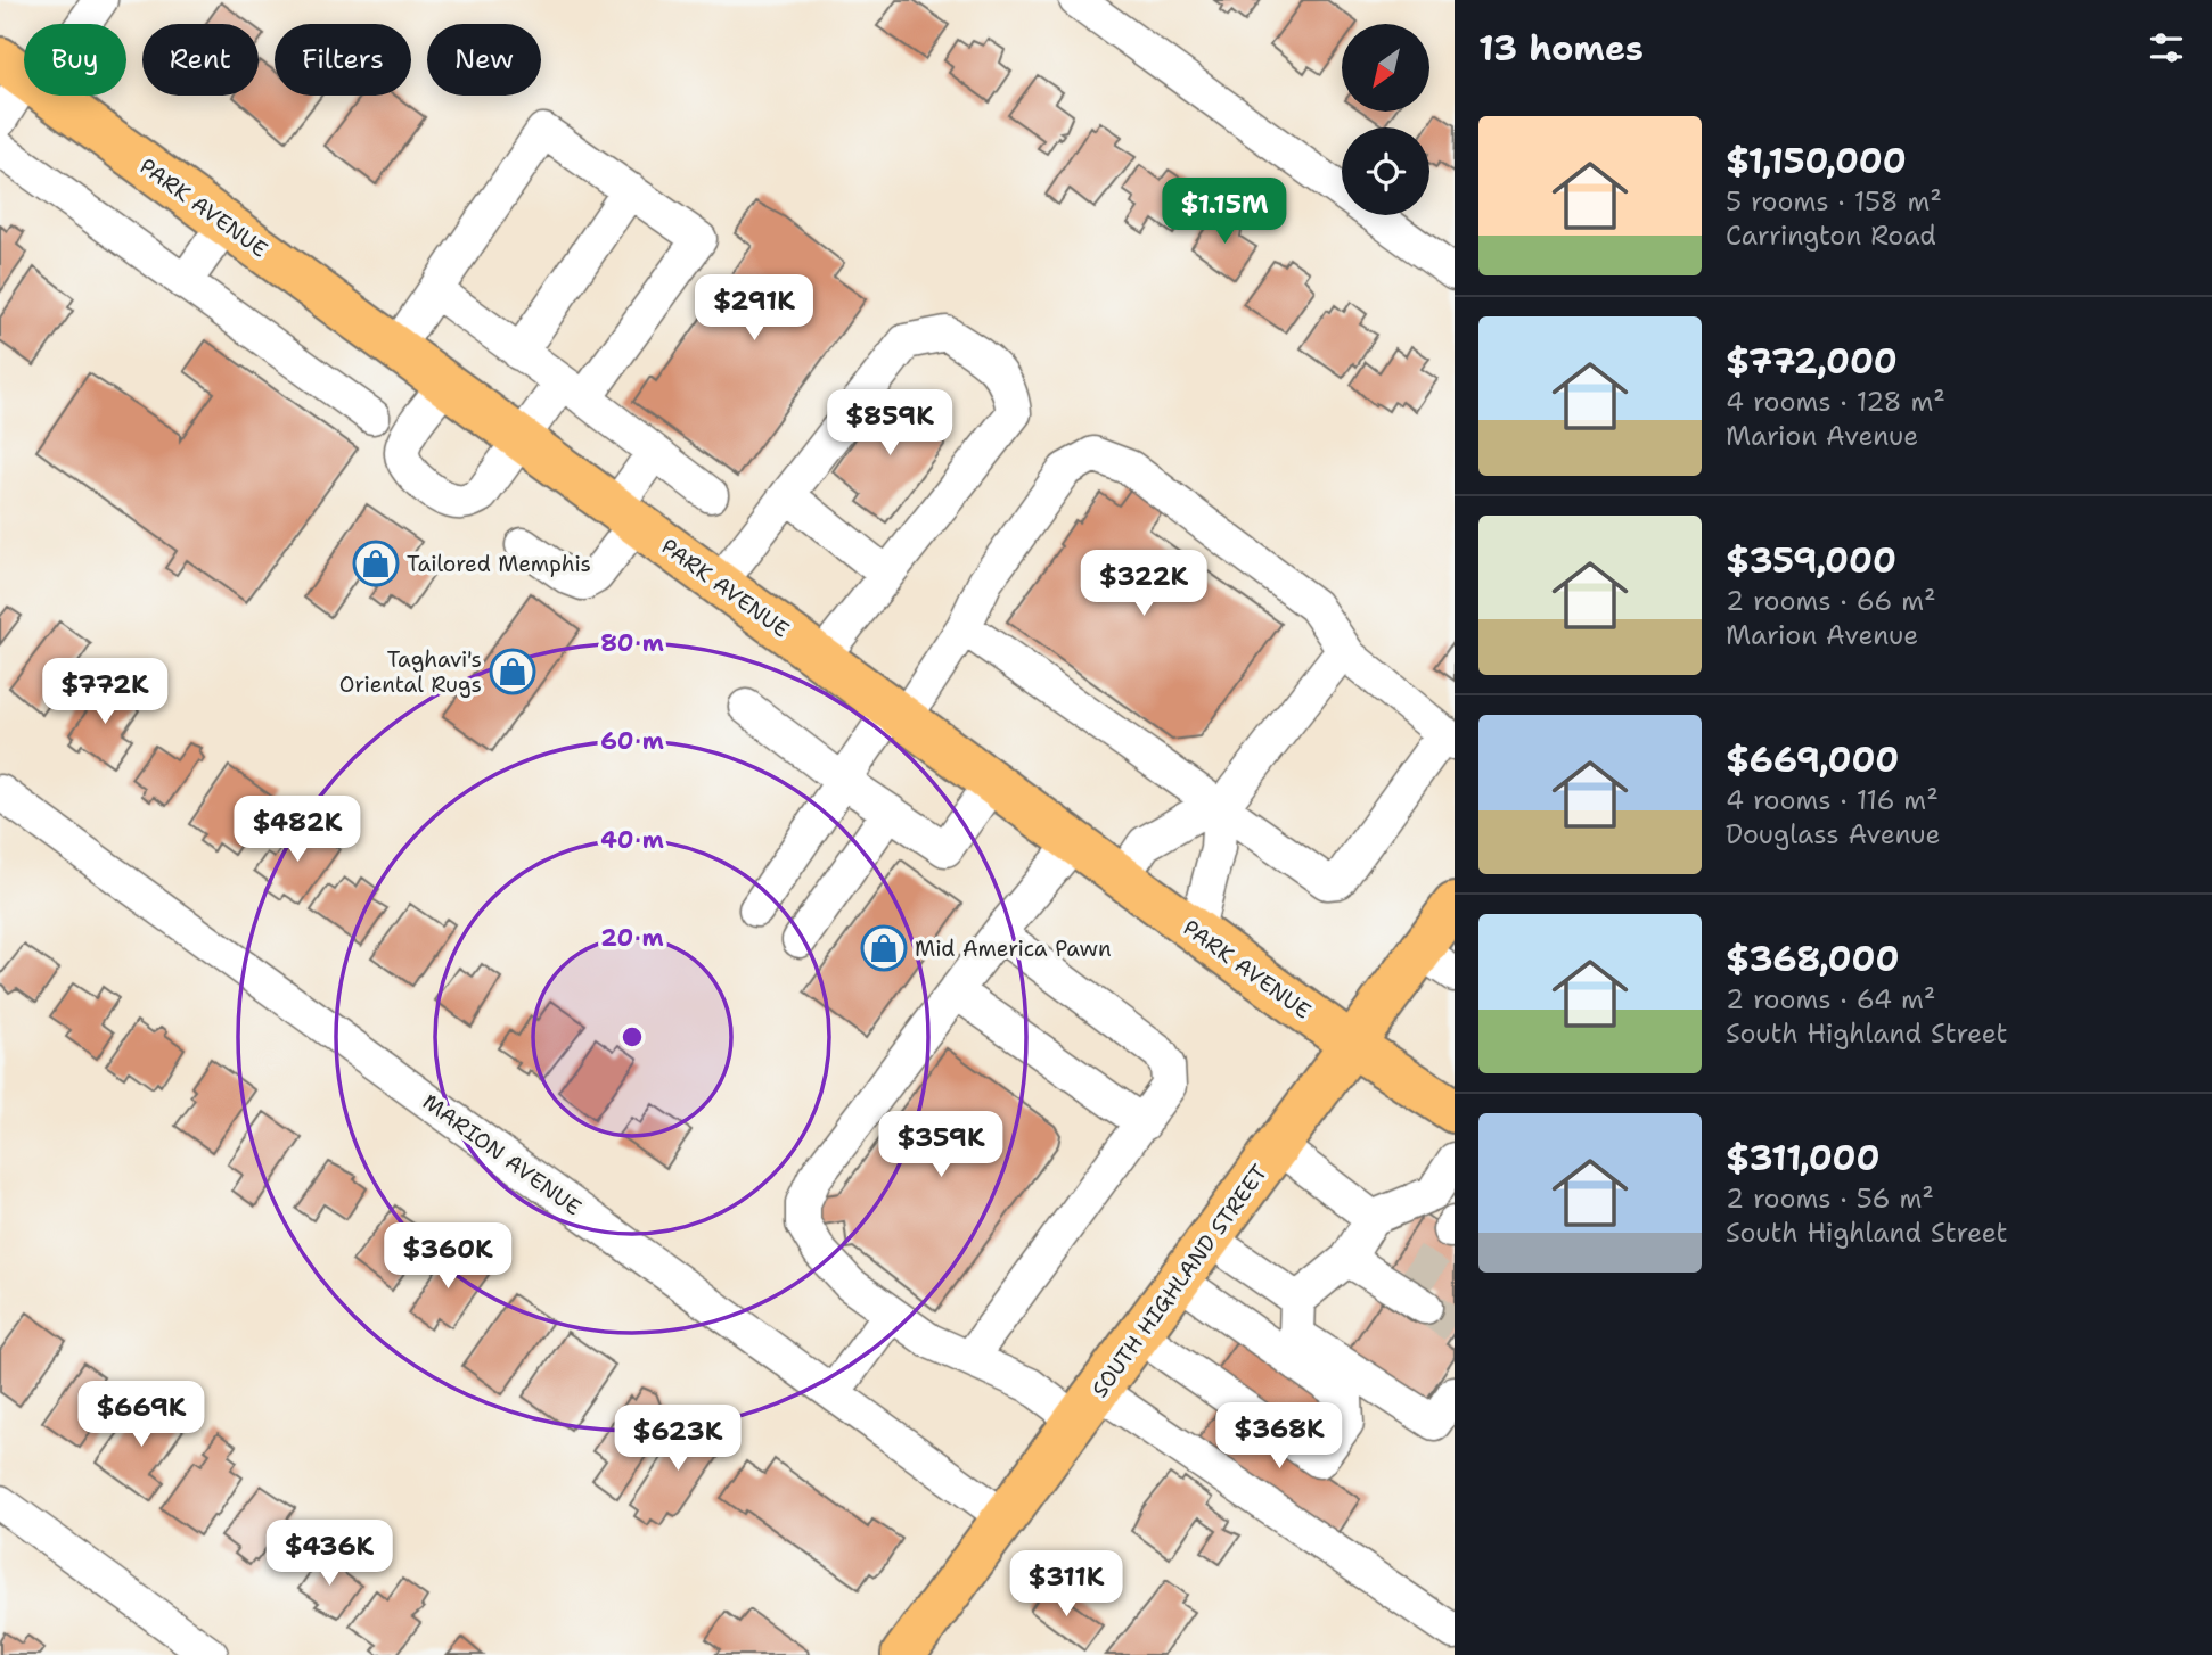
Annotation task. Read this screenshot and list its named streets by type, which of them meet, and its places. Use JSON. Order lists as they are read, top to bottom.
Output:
{
  "streets": {
    "main road": ["PARK AVENUE", "SOUTH HIGHLAND STREET"],
    "street": ["MARION AVENUE"]
  },
  "crossings": [
    ["PARK AVENUE", "SOUTH HIGHLAND STREET"],
    ["MARION AVENUE", "SOUTH HIGHLAND STREET"]
  ],
  "places": {
    "shop": ["Tailored Memphis", "Taghavi's Oriental Rugs", "Mid America Pawn"]
  },
  "north": "bottom left",
  "page": {
    "heading": "13 homes",
    "chip": [
      "Buy",
      "Rent",
      "Filters",
      "New"
    ],
    "list": [
      {
        "name": "$1,150,000",
        "note": "5 rooms · 158 m² · Carrington Road"
      },
      {
        "name": "$772,000",
        "note": "4 rooms · 128 m² · Marion Avenue"
      },
      {
        "name": "$359,000",
        "note": "2 rooms · 66 m² · Marion Avenue"
      },
      {
        "name": "$669,000",
        "note": "4 rooms · 116 m² · Douglass Avenue"
      },
      {
        "name": "$368,000",
        "note": "2 rooms · 64 m² · South Highland Street"
      },
      {
        "name": "$311,000",
        "note": "2 rooms · 56 m² · South Highland Street"
      }
    ],
    "price": [
      "$1.15M",
      "$291K",
      "$859K",
      "$322K",
      "$772K",
      "$482K",
      "$359K",
      "$360K",
      "$669K",
      "$368K",
      "$623K",
      "$436K",
      "$311K"
    ]
  },
  "rings": [
    "80 m",
    "60 m",
    "40 m",
    "20 m"
  ]
}
